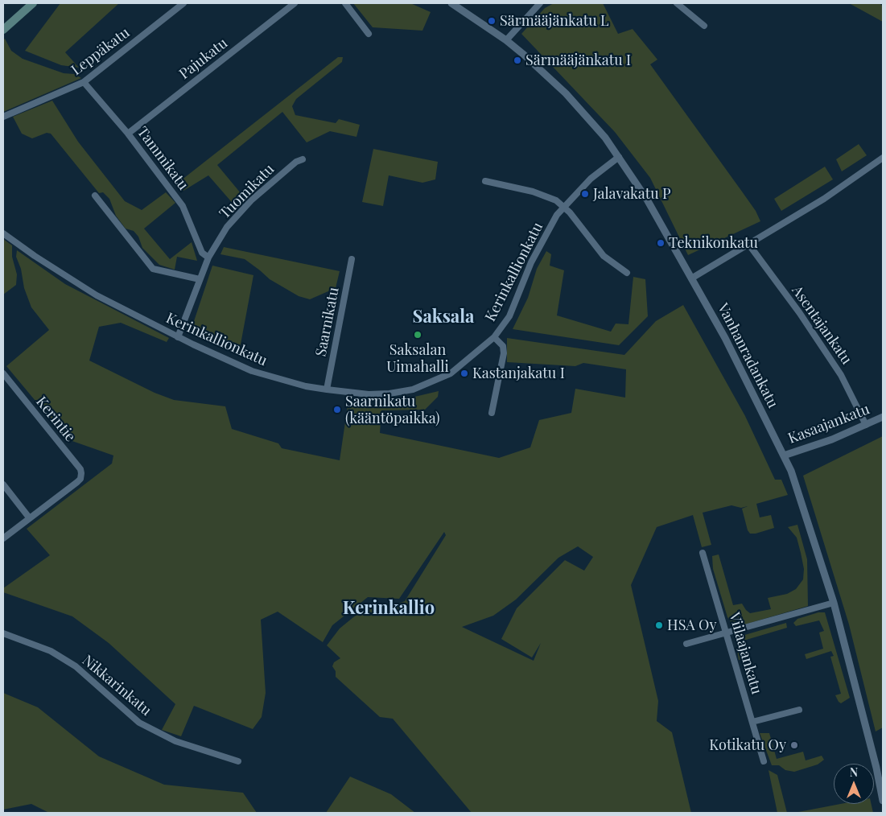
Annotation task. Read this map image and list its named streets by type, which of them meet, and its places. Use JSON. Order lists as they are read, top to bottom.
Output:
{
  "streets": {
    "street": [
      "Leppäkatu",
      "Pajukatu",
      "Tammikatu",
      "Tuomikatu",
      "Kerinkallionkatu",
      "Saarnikatu",
      "Asentajankatu",
      "Vanhanradankatu",
      "Kerintie",
      "Kasaajankatu",
      "Viilaajankatu",
      "Nikkarinkatu"
    ]
  },
  "crossings": [
    ["Leppäkatu", "Tammikatu"],
    ["Pajukatu", "Tammikatu"],
    ["Tammikatu", "Tuomikatu"],
    ["Tuomikatu", "Kerinkallionkatu"],
    ["Kerinkallionkatu", "Saarnikatu"],
    ["Kerinkallionkatu", "Vanhanradankatu"],
    ["Asentajankatu", "Kasaajankatu"],
    ["Vanhanradankatu", "Kasaajankatu"]
  ],
  "districts": ["Saksala", "Kerinkallio"],
  "places": [
    "Särmääjänkatu L",
    "Särmääjänkatu I",
    "Jalavakatu P",
    "Teknikonkatu",
    "Saksalan Uimahalli",
    "Kastanjakatu I",
    "Saarnikatu (kääntöpaikka)",
    "HSA Oy",
    "Kotikatu Oy"
  ],
  "north": "top"
}
